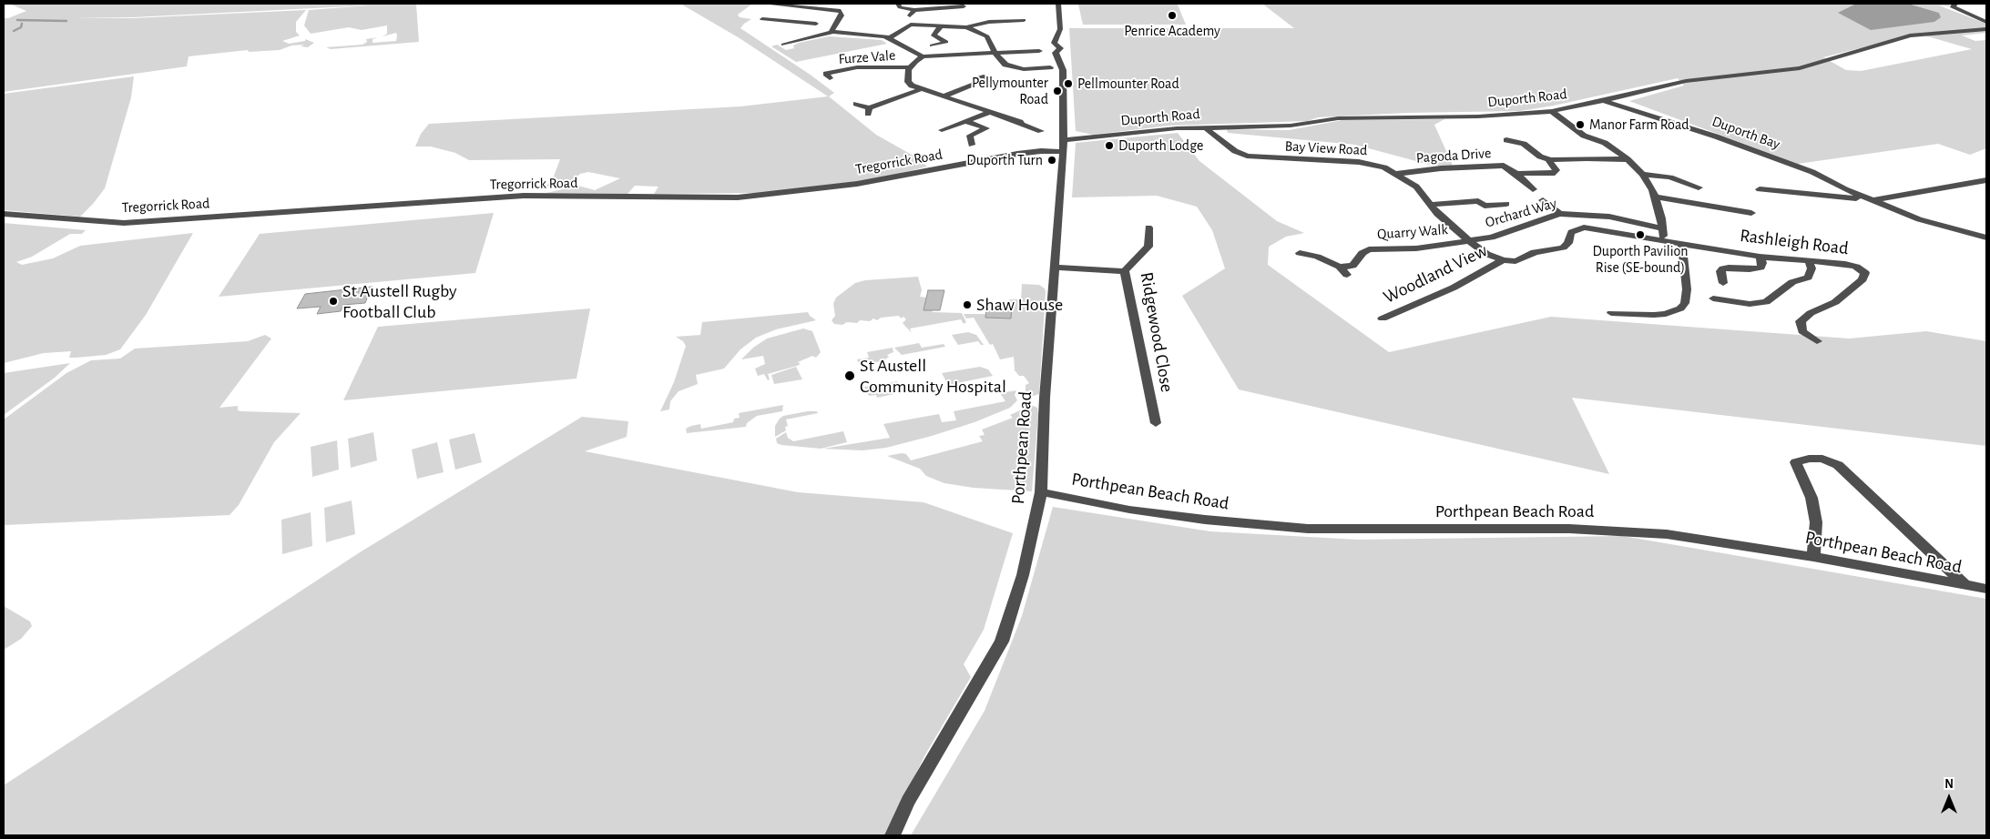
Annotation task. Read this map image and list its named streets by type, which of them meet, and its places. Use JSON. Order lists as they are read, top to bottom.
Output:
{
  "streets": {
    "street": [
      "Furze Vale",
      "Duporth Road",
      "Duporth Bay",
      "Bay View Road",
      "Pagoda Drive",
      "Tregorrick Road",
      "Orchard Way",
      "Quarry Walk",
      "Rashleigh Road",
      "Woodland View",
      "Ridgewood Close",
      "Porthpean Road",
      "Porthpean Beach Road"
    ]
  },
  "crossings": [
    ["Duporth Road", "Duporth Bay"],
    ["Duporth Road", "Bay View Road"],
    ["Duporth Road", "Porthpean Road"],
    ["Bay View Road", "Pagoda Drive"],
    ["Bay View Road", "Orchard Way"],
    ["Bay View Road", "Quarry Walk"],
    ["Bay View Road", "Rashleigh Road"],
    ["Bay View Road", "Woodland View"],
    ["Tregorrick Road", "Porthpean Road"],
    ["Orchard Way", "Quarry Walk"],
    ["Rashleigh Road", "Woodland View"],
    ["Porthpean Road", "Porthpean Beach Road"]
  ],
  "places": [
    "Penrice Academy",
    "Pellmounter Road",
    "Pellymounter Road",
    "Manor Farm Road",
    "Duporth Lodge",
    "Duporth Turn",
    "Duporth Pavilion Rise (SE-bound)",
    "St Austell Rugby Football Club",
    "Shaw House",
    "St Austell Community Hospital"
  ],
  "north": "top"
}
